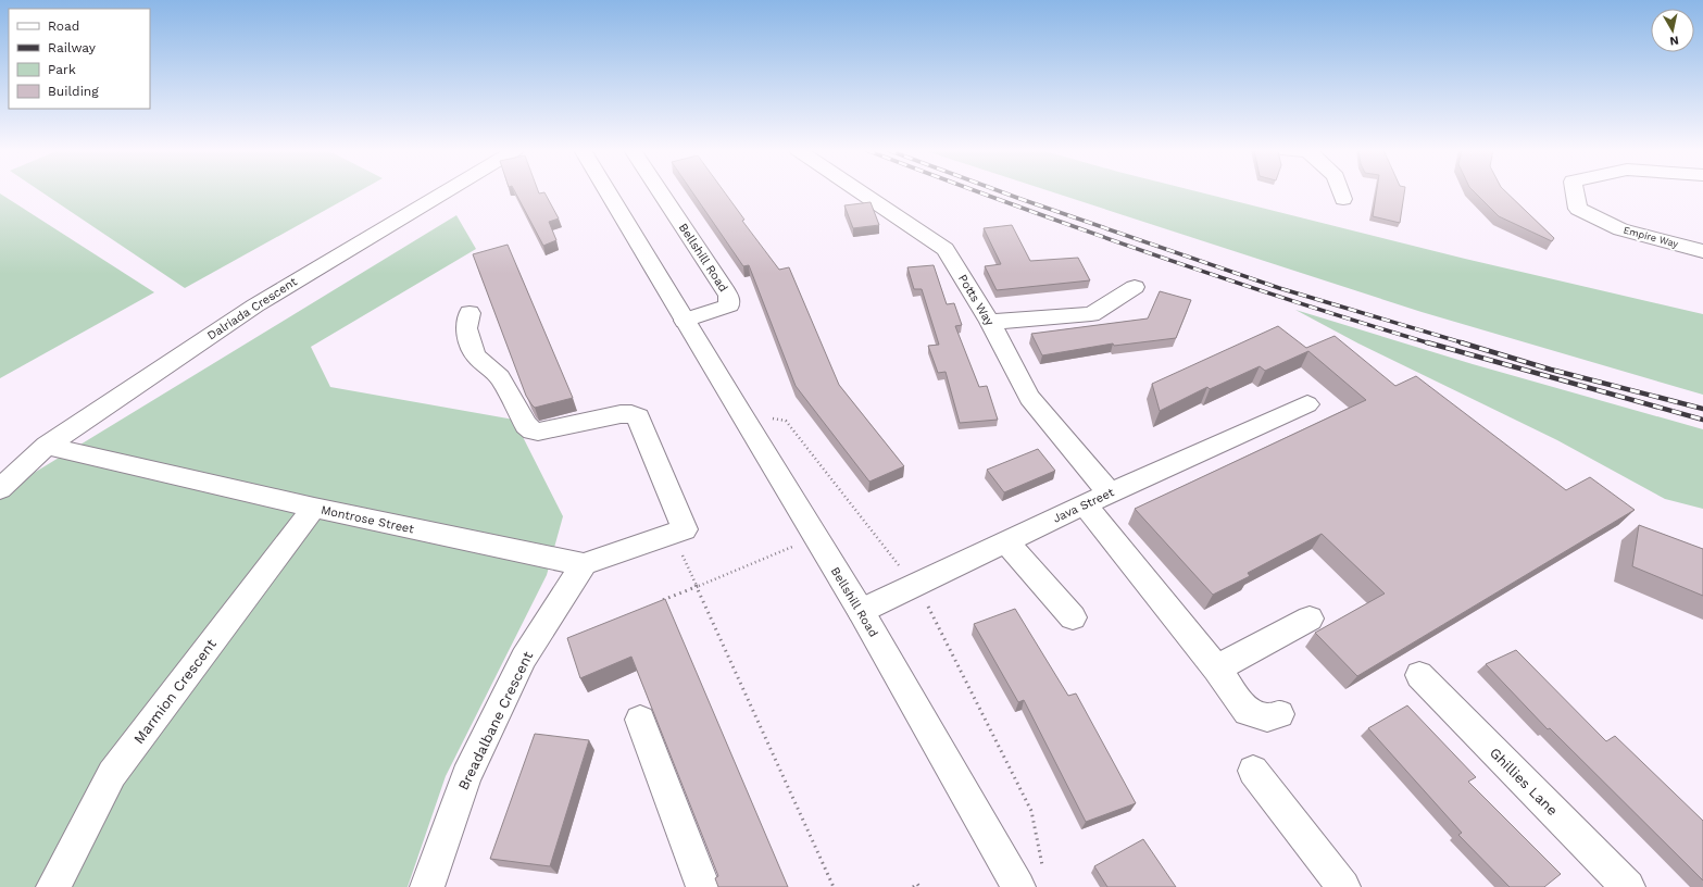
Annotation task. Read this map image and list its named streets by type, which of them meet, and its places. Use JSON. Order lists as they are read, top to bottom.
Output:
{
  "streets": {
    "street": [
      "Empire Way",
      "Bellshill Road",
      "Potts Way",
      "Dalriada Crescent",
      "Java Street",
      "Montrose Street",
      "Marmion Crescent",
      "Breadalbane Crescent",
      "Ghillies Lane"
    ]
  },
  "crossings": [
    ["Bellshill Road", "Java Street"],
    ["Potts Way", "Java Street"],
    ["Dalriada Crescent", "Montrose Street"],
    ["Montrose Street", "Marmion Crescent"],
    ["Montrose Street", "Breadalbane Crescent"]
  ],
  "legend": [
    "Road",
    "Railway",
    "Park",
    "Building"
  ],
  "north": "bottom"
}
